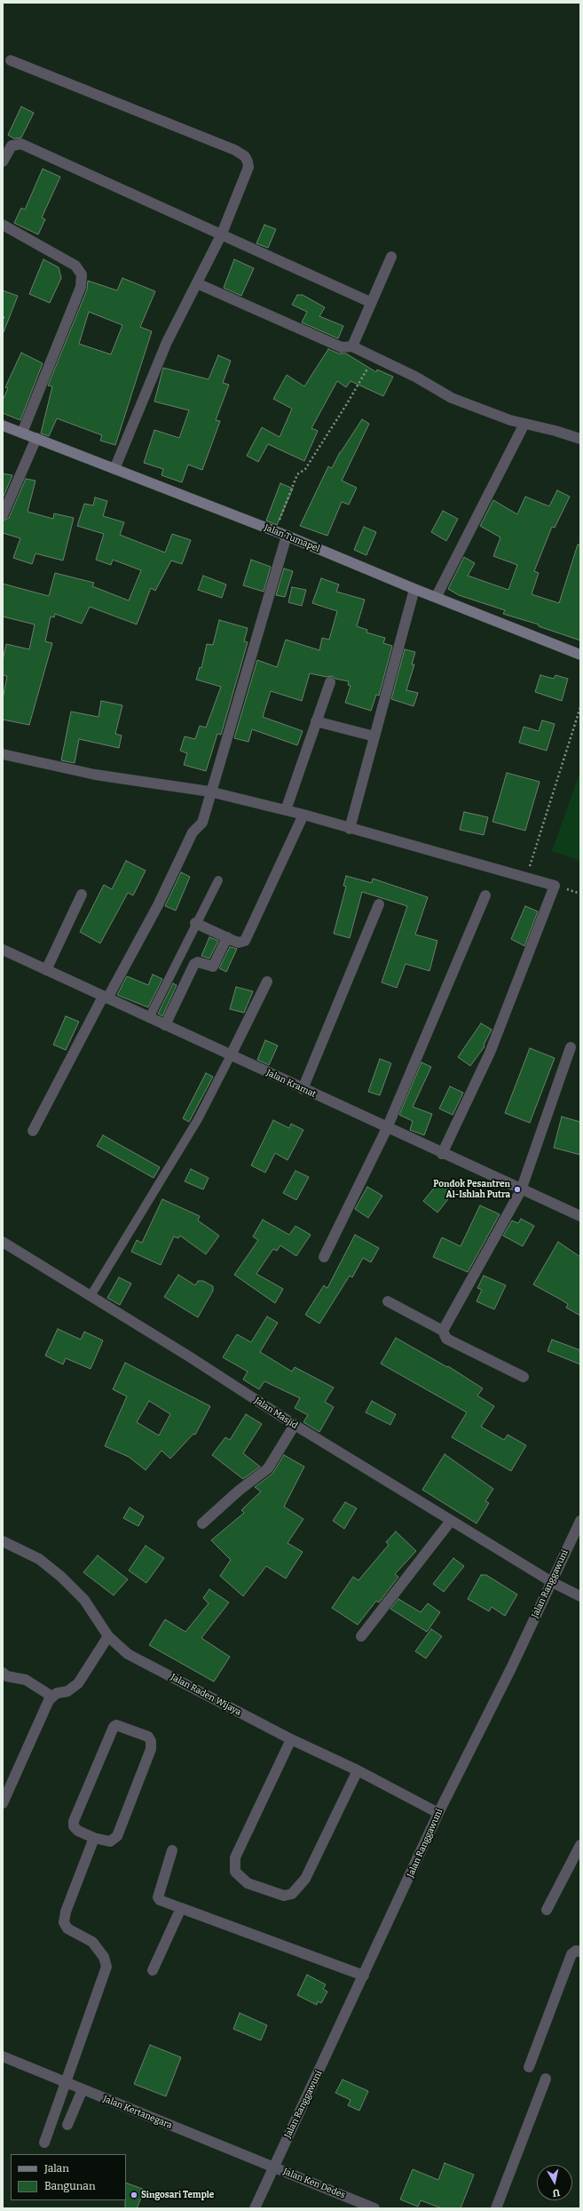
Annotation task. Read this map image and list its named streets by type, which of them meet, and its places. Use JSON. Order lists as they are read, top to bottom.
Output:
{
  "streets": {
    "street": [
      "Jalan Tumapel",
      "Jalan Kramat",
      "Jalan Masjid",
      "Jalan Ranggawuni",
      "Jalan Raden Wijaya",
      "Jalan Kertanegara",
      "Jalan Ken Dedes"
    ]
  },
  "crossings": [
    ["Jalan Masjid", "Jalan Ranggawuni"],
    ["Jalan Ranggawuni", "Jalan Raden Wijaya"],
    ["Jalan Ranggawuni", "Jalan Kertanegara"],
    ["Jalan Ranggawuni", "Jalan Ken Dedes"],
    ["Jalan Kertanegara", "Jalan Ken Dedes"]
  ],
  "places": ["Pondok Pesantren Al-Ishlah Putra", "Singosari Temple"],
  "legend": ["Jalan", "Bangunan"],
  "north": "bottom"
}
